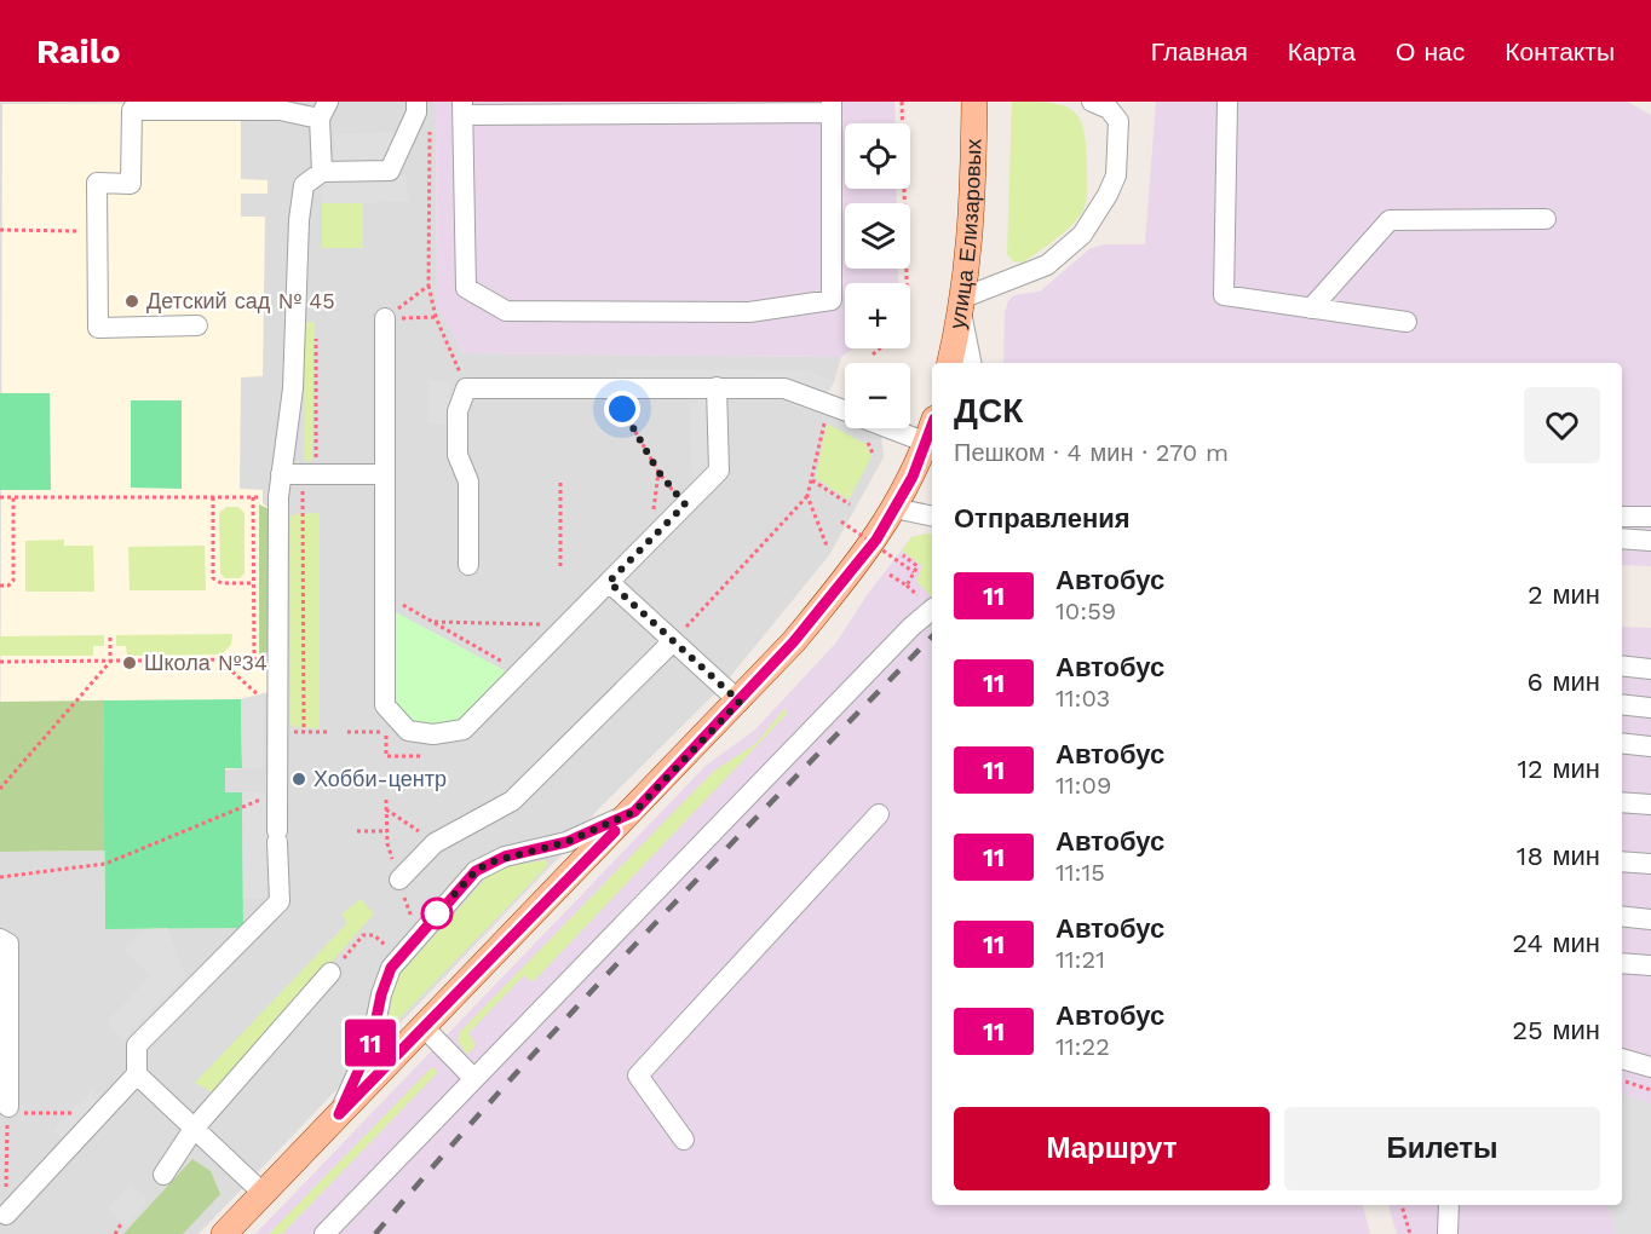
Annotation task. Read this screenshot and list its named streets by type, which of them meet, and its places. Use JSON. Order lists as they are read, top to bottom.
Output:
{
  "streets": {
    "main road": ["улица Елизаровых"]
  },
  "places": ["Детский сад № 45", "Школа №34", "Хобби-центр"],
  "lines": ["bus line 11"],
  "page": {
    "header": "Railo",
    "nav": [
      "Главная",
      "Карта",
      "О нас",
      "Контакты"
    ],
    "on_map": "11",
    "map_buttons": ["+", "−"],
    "heading": [
      ["ДСК", "Пешком · 4 мин · 270 m"],
      "Отправления"
    ],
    "list": [
      {
        "mark": "11",
        "name": "Автобус",
        "note": "10:59",
        "value": "2 мин"
      },
      {
        "mark": "11",
        "name": "Автобус",
        "note": "11:03",
        "value": "6 мин"
      },
      {
        "mark": "11",
        "name": "Автобус",
        "note": "11:09",
        "value": "12 мин"
      },
      {
        "mark": "11",
        "name": "Автобус",
        "note": "11:15",
        "value": "18 мин"
      },
      {
        "mark": "11",
        "name": "Автобус",
        "note": "11:21",
        "value": "24 мин"
      },
      {
        "mark": "11",
        "name": "Автобус",
        "note": "11:22",
        "value": "25 мин"
      }
    ],
    "buttons": ["Маршрут", "Билеты"]
  }
}
